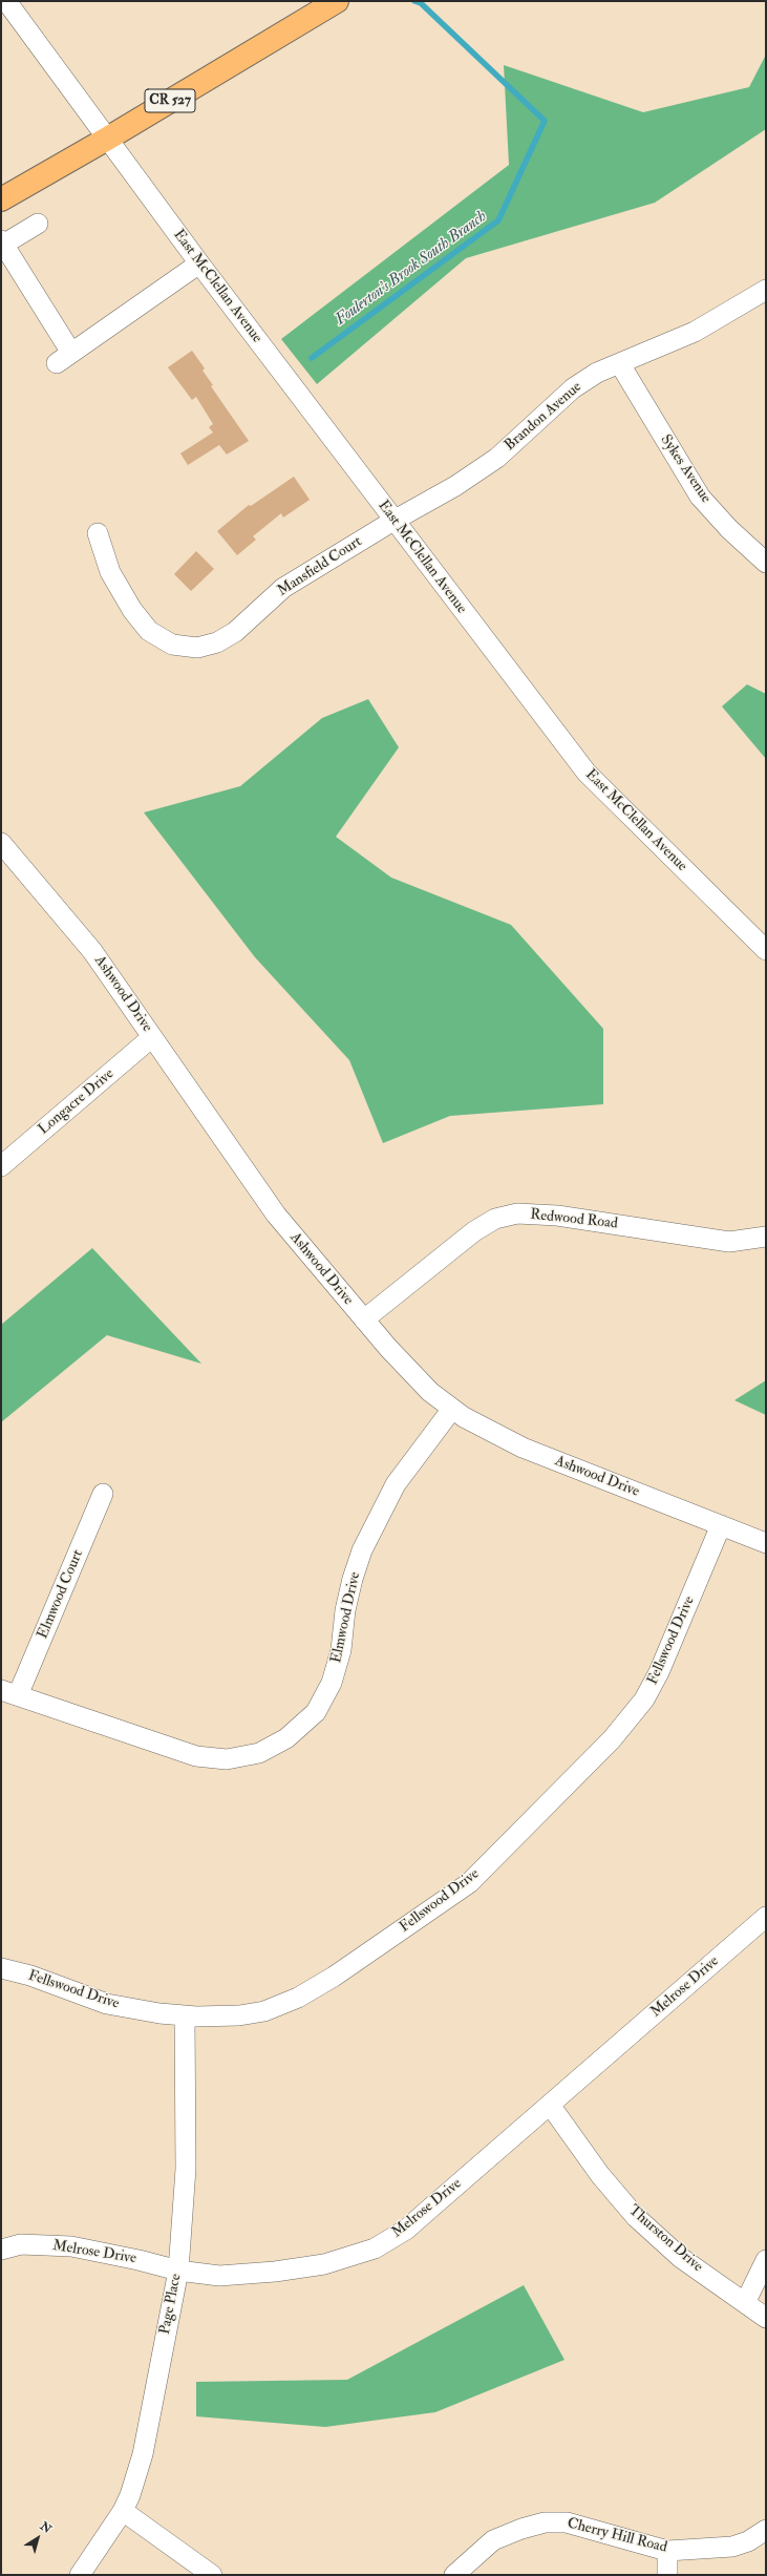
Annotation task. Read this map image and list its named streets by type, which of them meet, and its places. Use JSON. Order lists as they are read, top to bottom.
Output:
{
  "streets": {
    "main road": ["CR 527"],
    "street": [
      "East McClellan Avenue",
      "Brandon Avenue",
      "Sykes Avenue",
      "Mansfield Court",
      "Ashwood Drive",
      "Longacre Drive",
      "Redwood Road",
      "Elmwood Court",
      "Elmwood Drive",
      "Fellswood Drive",
      "Melrose Drive",
      "Thurston Drive",
      "Page Place",
      "Cherry Hill Road"
    ]
  },
  "crossings": [
    ["CR 527", "East McClellan Avenue"],
    ["East McClellan Avenue", "Brandon Avenue"],
    ["East McClellan Avenue", "Mansfield Court"],
    ["Brandon Avenue", "Sykes Avenue"],
    ["Brandon Avenue", "Mansfield Court"],
    ["Ashwood Drive", "Longacre Drive"],
    ["Ashwood Drive", "Redwood Road"],
    ["Ashwood Drive", "Elmwood Drive"],
    ["Ashwood Drive", "Fellswood Drive"],
    ["Elmwood Court", "Elmwood Drive"],
    ["Fellswood Drive", "Page Place"],
    ["Melrose Drive", "Thurston Drive"],
    ["Melrose Drive", "Page Place"]
  ],
  "water": ["Foulerton's Brook South Branch"],
  "north": "top right"
}
